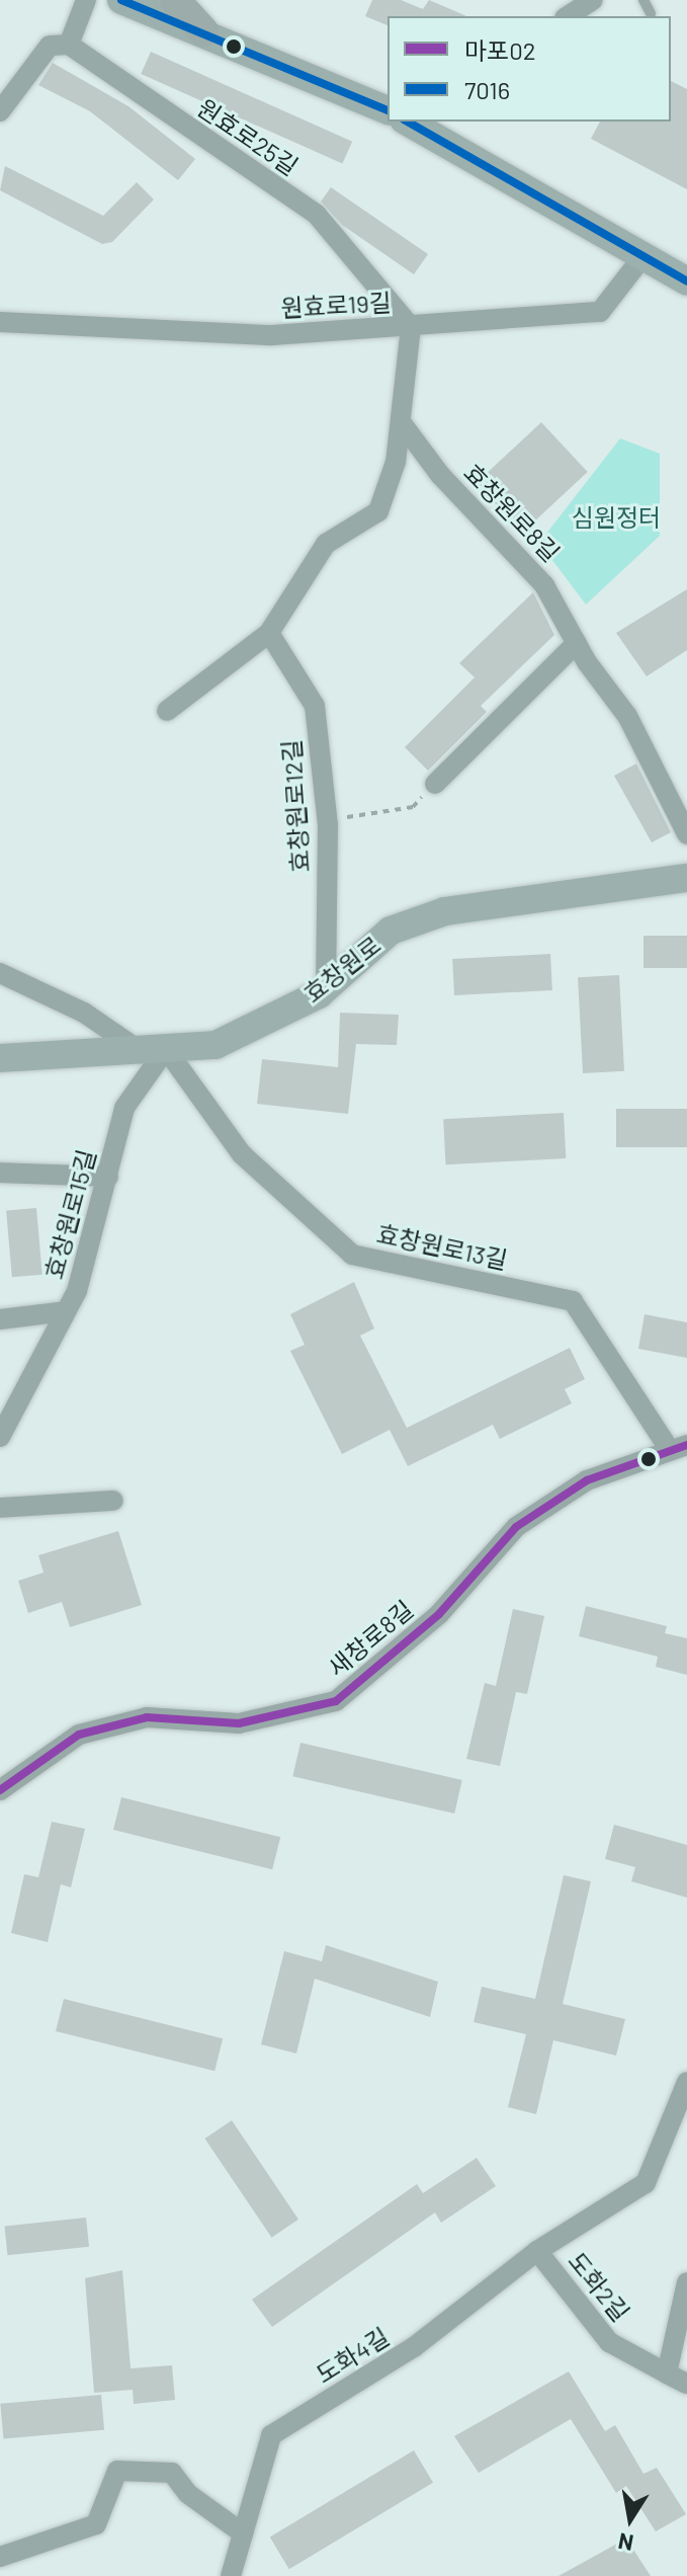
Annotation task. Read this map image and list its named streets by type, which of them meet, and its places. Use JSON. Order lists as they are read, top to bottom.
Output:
{
  "streets": {
    "street": [
      "원효로25길",
      "원효로19길",
      "효창원로8길",
      "효창원로12길",
      "효창원로",
      "효창원로15길",
      "효창원로13길",
      "새창로8길",
      "도화2길",
      "도화4길"
    ]
  },
  "crossings": [
    ["원효로25길", "원효로19길"],
    ["효창원로12길", "효창원로"],
    ["효창원로", "효창원로15길"],
    ["효창원로", "효창원로13길"],
    ["효창원로15길", "효창원로13길"],
    ["효창원로13길", "새창로8길"],
    ["도화2길", "도화4길"]
  ],
  "parks": ["심원정터"],
  "lines": ["transit line 7016", "transit line 마포02"],
  "legend": ["마포02", "7016"],
  "north": "bottom"
}
